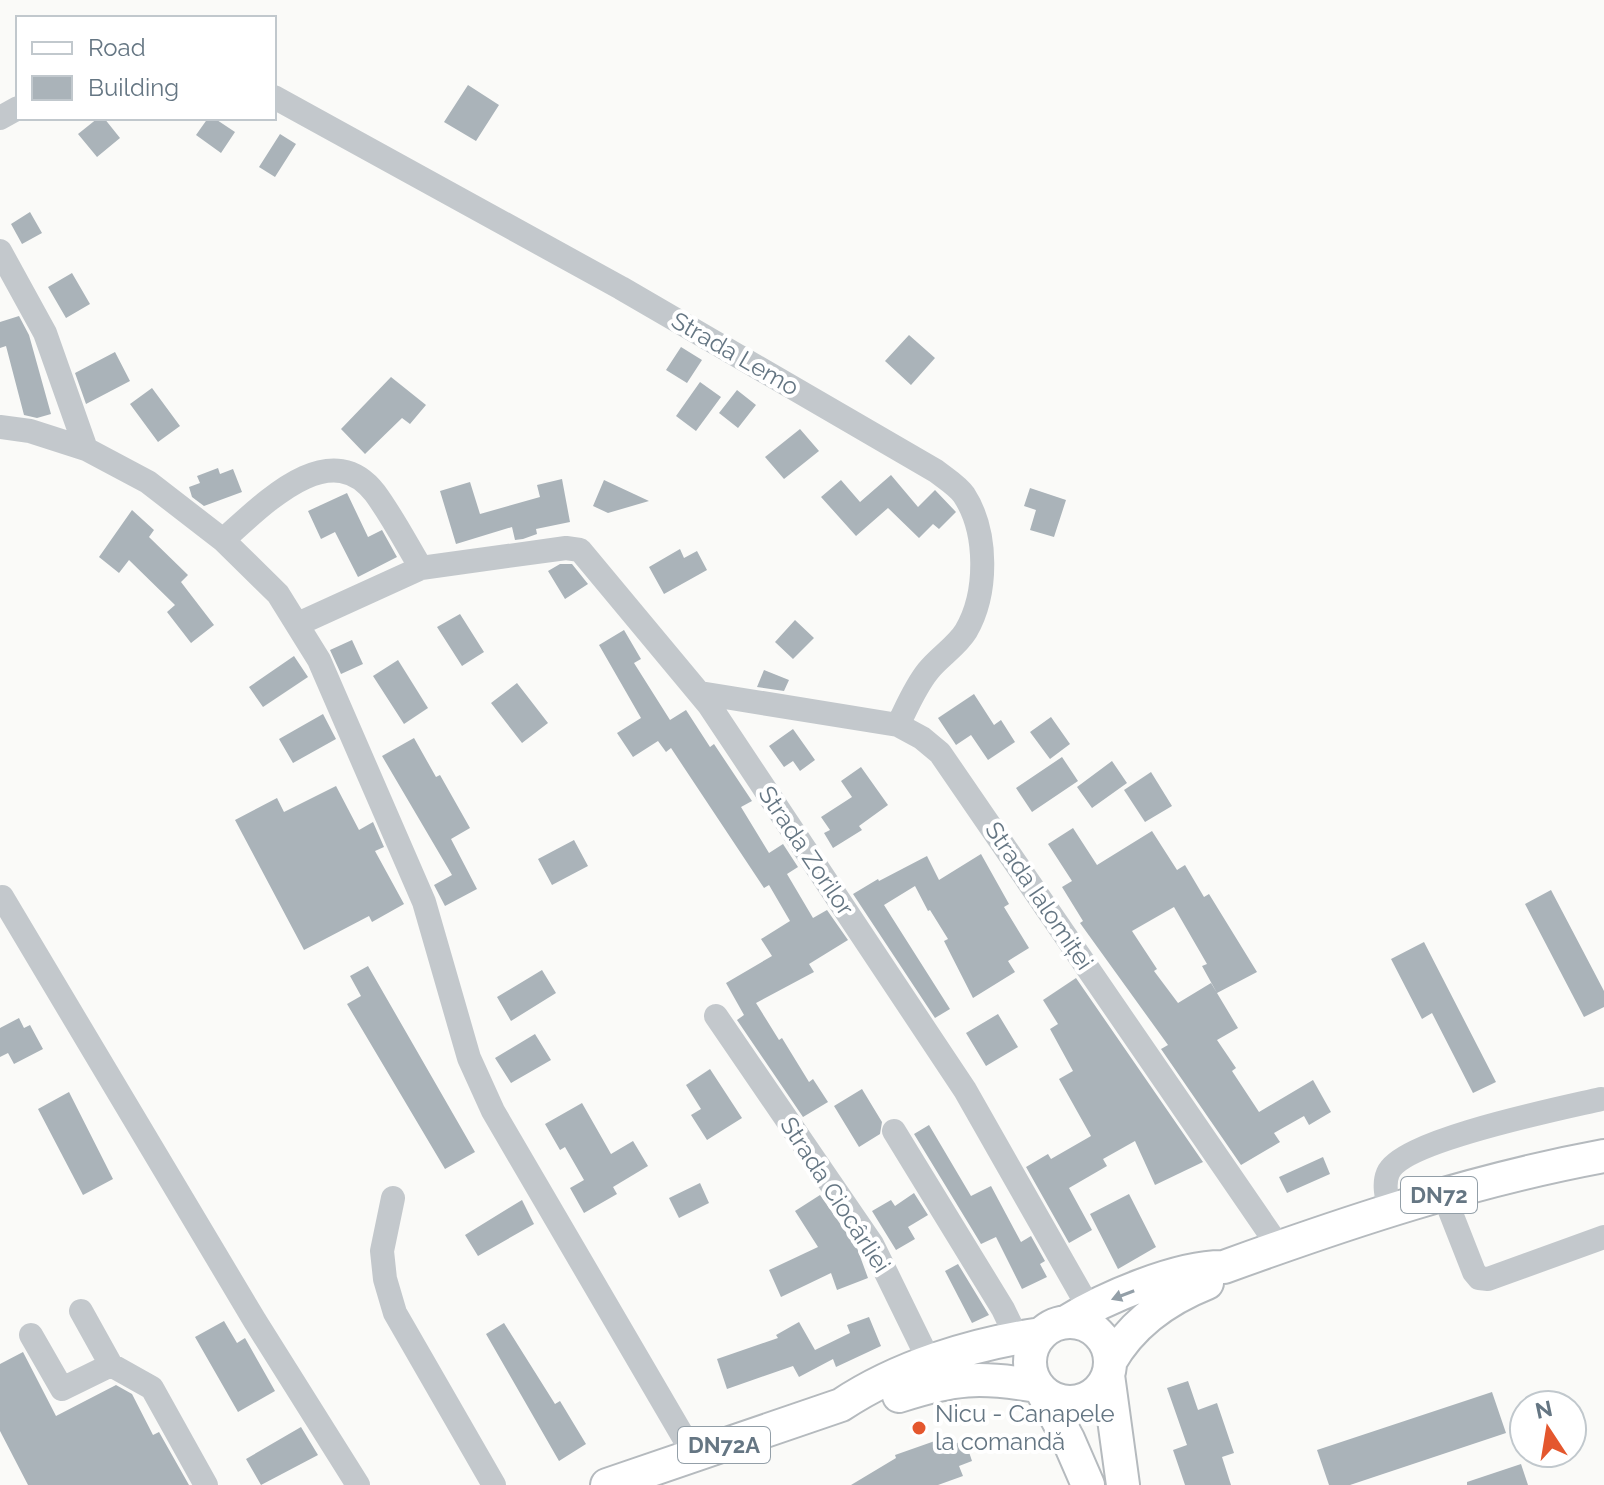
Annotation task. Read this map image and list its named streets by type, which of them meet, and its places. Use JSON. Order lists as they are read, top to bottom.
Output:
{
  "streets": {
    "main road": ["DN72", "DN72A"],
    "street": [
      "Strada Lemo",
      "Strada Zorilor",
      "Strada Ialomiței",
      "Strada Ciocârliei"
    ]
  },
  "crossings": [
    ["Strada Lemo", "Strada Ialomiței"],
    ["Strada Zorilor", "Strada Ialomiței"],
    ["Strada Zorilor", "DN72"],
    ["Strada Zorilor", "DN72A"],
    ["Strada Ialomiței", "DN72"],
    ["Strada Ciocârliei", "DN72A"],
    ["DN72", "DN72A"]
  ],
  "places": ["Nicu - Canapele la comandă"],
  "legend": ["Road", "Building"],
  "north": "top"
}
